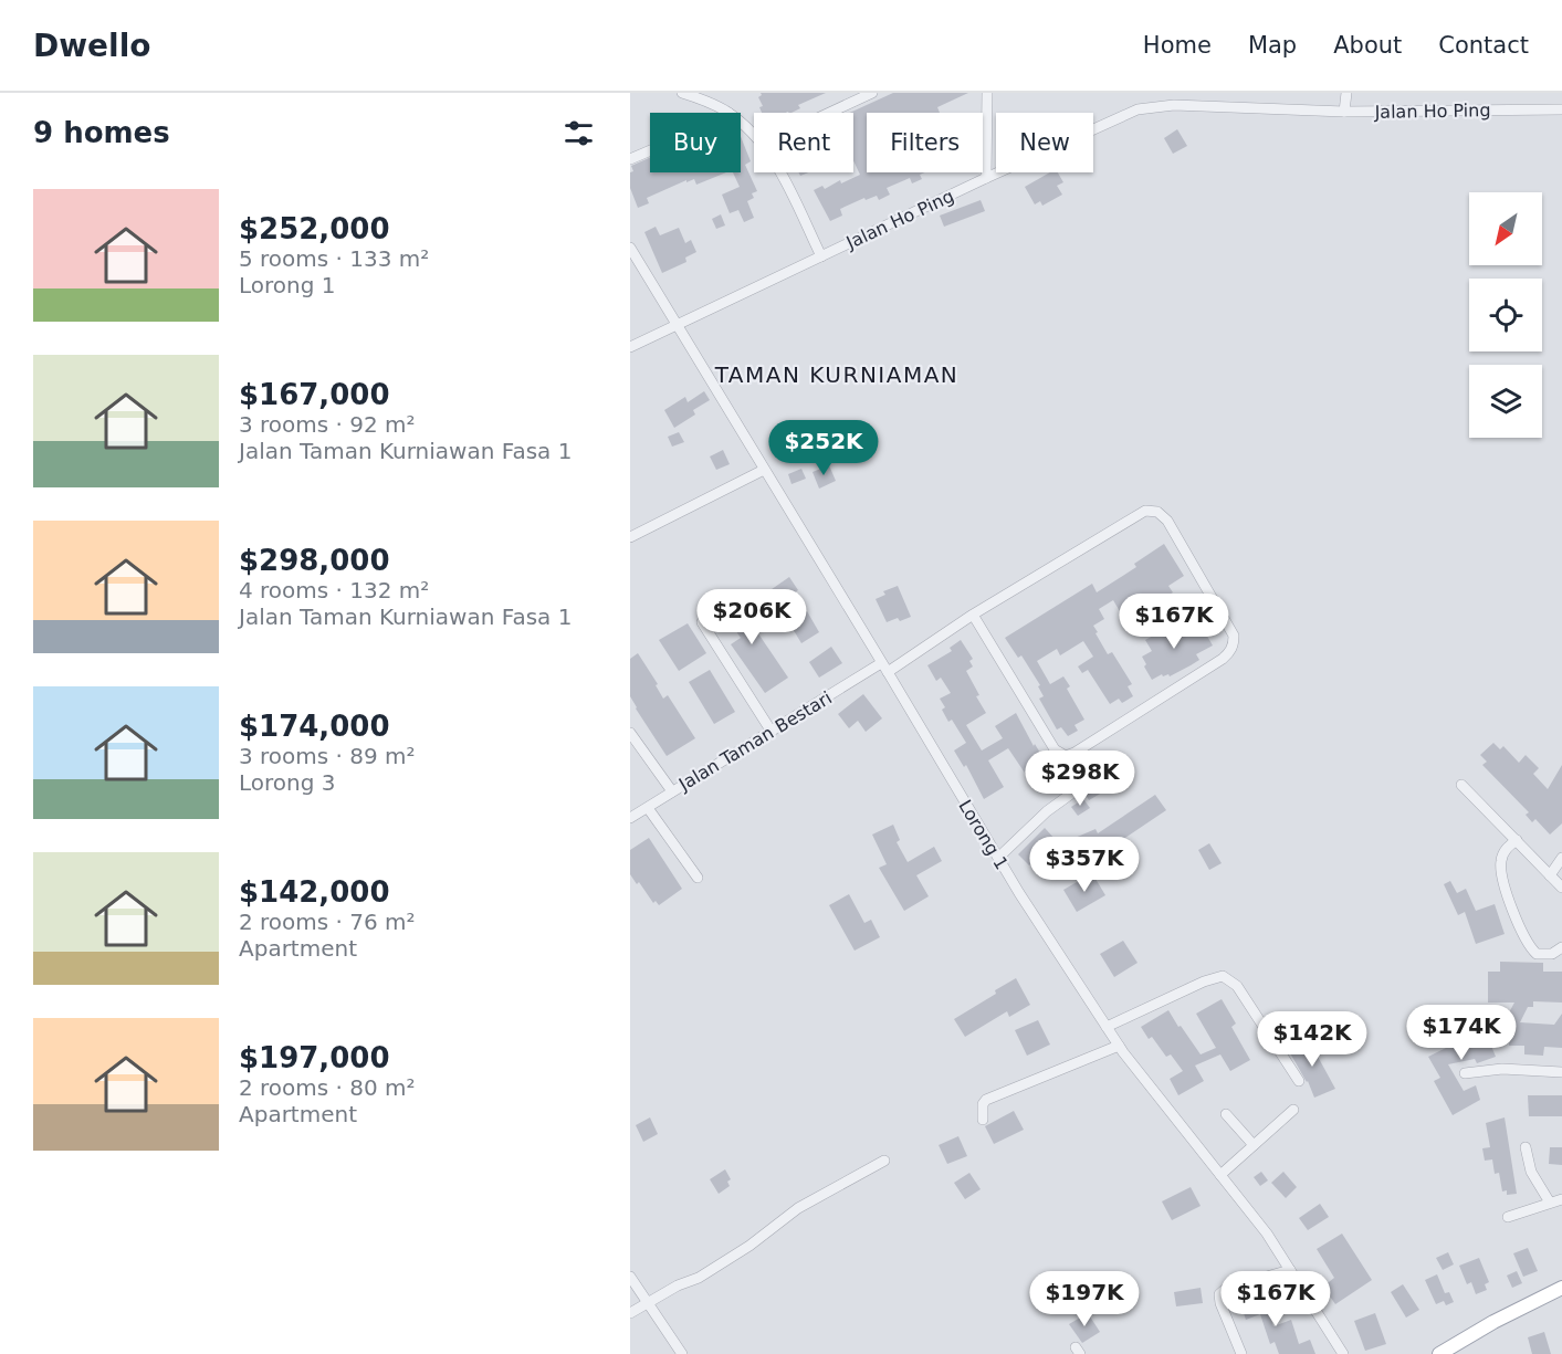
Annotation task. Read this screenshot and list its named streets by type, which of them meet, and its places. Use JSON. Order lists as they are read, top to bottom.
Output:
{
  "streets": {
    "street": ["Jalan Ho Ping", "Jalan Taman Bestari", "Lorong 1"]
  },
  "crossings": [
    ["Jalan Ho Ping", "Lorong 1"],
    ["Jalan Taman Bestari", "Lorong 1"]
  ],
  "districts": ["TAMAN KURNIAMAN"],
  "north": "bottom left",
  "page": {
    "header": "Dwello",
    "nav": [
      "Home",
      "Map",
      "About",
      "Contact"
    ],
    "heading": "9 homes",
    "chip": [
      "Buy",
      "Rent",
      "Filters",
      "New"
    ],
    "list": [
      {
        "name": "$252,000",
        "note": "5 rooms · 133 m² · Lorong 1"
      },
      {
        "name": "$167,000",
        "note": "3 rooms · 92 m² · Jalan Taman Kurniawan Fasa 1"
      },
      {
        "name": "$298,000",
        "note": "4 rooms · 132 m² · Jalan Taman Kurniawan Fasa 1"
      },
      {
        "name": "$174,000",
        "note": "3 rooms · 89 m² · Lorong 3"
      },
      {
        "name": "$142,000",
        "note": "2 rooms · 76 m² · Apartment"
      },
      {
        "name": "$197,000",
        "note": "2 rooms · 80 m² · Apartment"
      }
    ],
    "price": [
      "$252K",
      "$206K",
      "$167K",
      "$298K",
      "$357K",
      "$174K",
      "$142K",
      "$197K",
      "$167K"
    ]
  }
}
